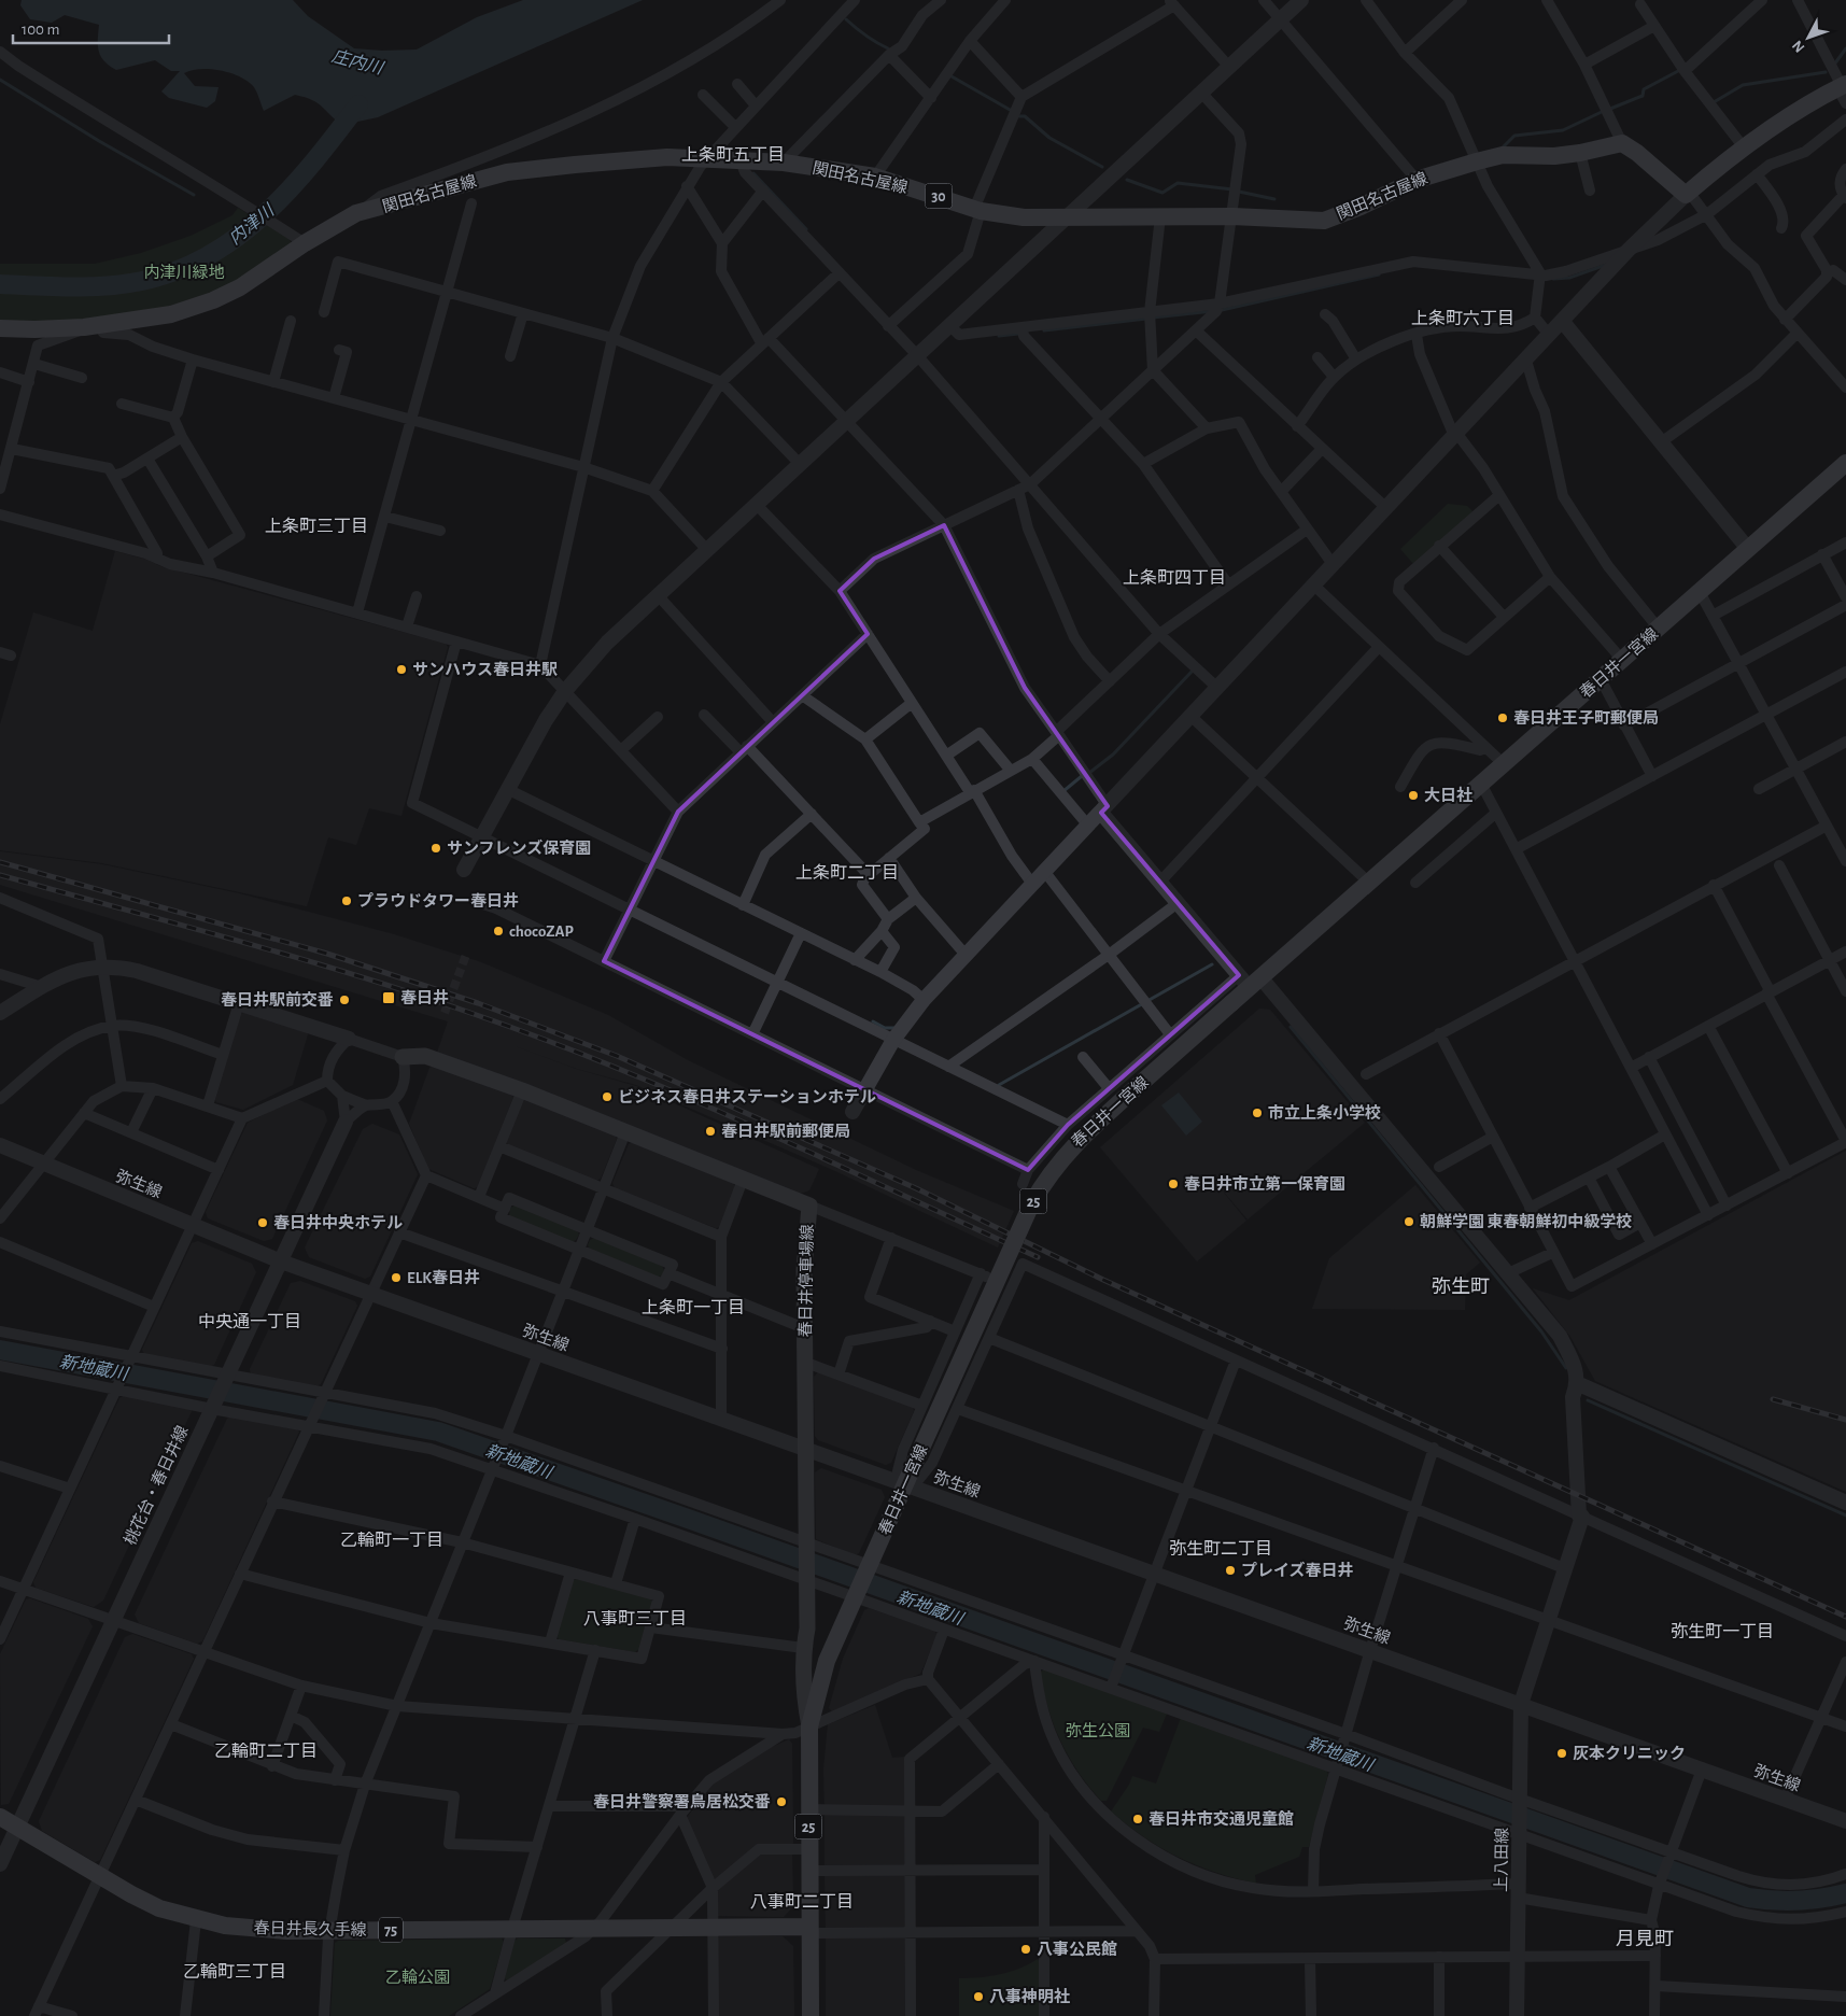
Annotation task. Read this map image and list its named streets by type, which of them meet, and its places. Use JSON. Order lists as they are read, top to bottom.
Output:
{
  "streets": {
    "main road": [
      "関田名古屋線",
      "30",
      "春日井一宮線",
      "25",
      "春日井停車場線",
      "春日井長久手線",
      "75"
    ],
    "street": ["弥生線", "桃花台・春日井線", "上八田線"]
  },
  "crossings": [
    ["春日井一宮線", "弥生線"],
    ["春日井一宮線", "春日井停車場線"],
    ["春日井一宮線", "春日井長久手線"],
    ["弥生線", "春日井停車場線"],
    ["弥生線", "桃花台・春日井線"],
    ["弥生線", "上八田線"],
    ["桃花台・春日井線", "春日井長久手線"]
  ],
  "districts": [
    "上条町五丁目",
    "上条町六丁目",
    "上条町三丁目",
    "上条町四丁目",
    "上条町二丁目",
    "弥生町",
    "上条町一丁目",
    "中央通一丁目",
    "乙輪町一丁目",
    "弥生町二丁目",
    "八事町三丁目",
    "弥生町一丁目",
    "乙輪町二丁目",
    "八事町二丁目",
    "月見町",
    "乙輪町三丁目"
  ],
  "water": ["庄内川", "内津川", "新地蔵川"],
  "parks": ["内津川緑地", "弥生公園", "乙輪公園"],
  "places": {
    "other": [
      "サンハウス春日井駅",
      "春日井王子町郵便局",
      "大日社",
      "サンフレンズ保育園",
      "プラウドタワー春日井",
      "chocoZAP",
      "春日井駅前交番",
      "ビジネス春日井ステーションホテル",
      "市立上条小学校",
      "春日井駅前郵便局",
      "春日井市立第一保育園",
      "朝鮮学園 東春朝鮮初中級学校",
      "春日井中央ホテル",
      "ELK春日井",
      "プレイズ春日井",
      "灰本クリニック",
      "春日井警察署鳥居松交番",
      "春日井市交通児童館",
      "八事公民館",
      "八事神明社"
    ],
    "transit": ["春日井"]
  },
  "scale_bar": "100 m",
  "north": "bottom left"
}
